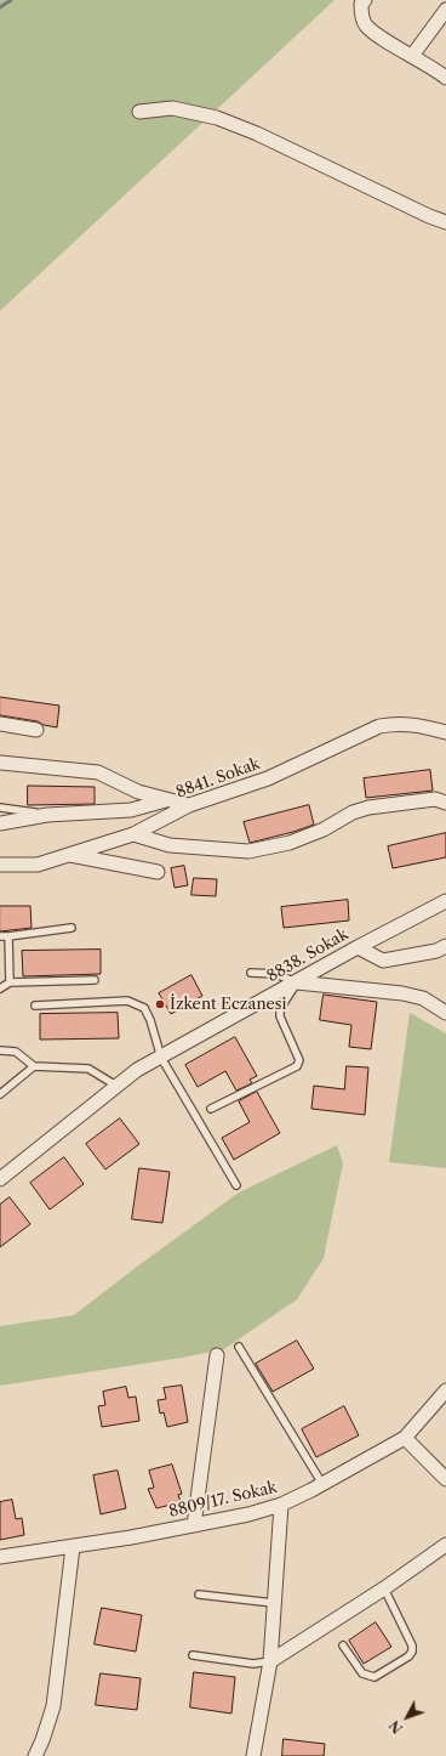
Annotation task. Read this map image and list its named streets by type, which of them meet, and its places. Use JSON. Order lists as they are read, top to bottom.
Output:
{
  "streets": {
    "street": ["8841. Sokak", "8838. Sokak", "8809/17. Sokak"]
  },
  "places": ["İzkent Eczanesi"],
  "north": "bottom left"
}
